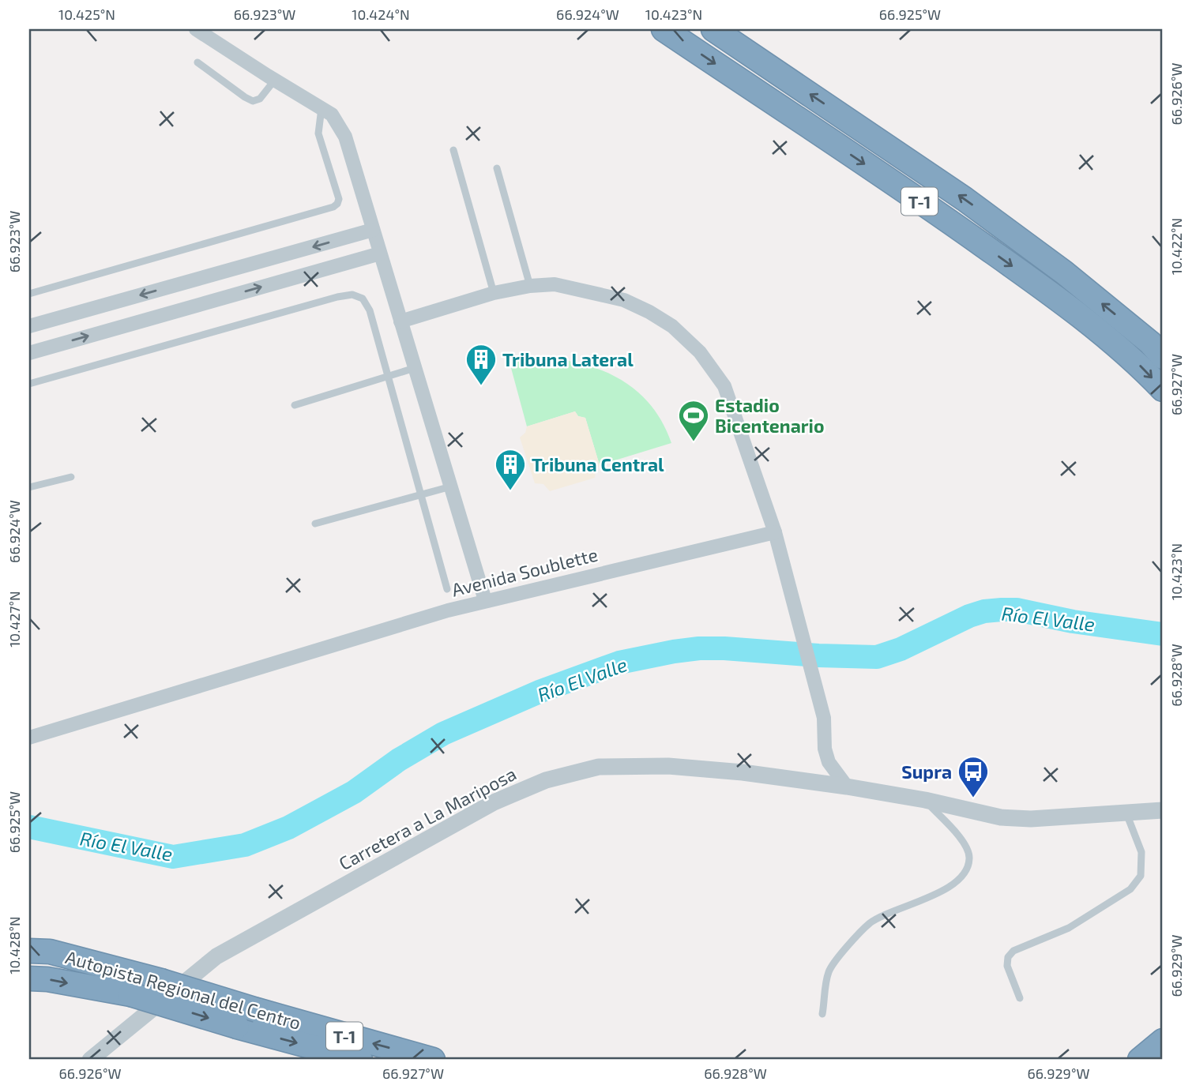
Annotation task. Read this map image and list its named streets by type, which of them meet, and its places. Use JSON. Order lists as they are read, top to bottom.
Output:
{
  "streets": {
    "highway": ["T-1", "Autopista Regional del Centro"],
    "street": ["Avenida Soublette", "Carretera a La Mariposa"]
  },
  "water": ["Río El Valle"],
  "places": {
    "building": ["Tribuna Lateral", "Tribuna Central"],
    "sports": ["Estadio Bicentenario"],
    "bus stop": ["Supra"]
  },
  "coordinates": [
    "10.425°N",
    "66.923°W",
    "10.424°N",
    "66.924°W",
    "10.423°N",
    "66.925°W",
    "66.926°W",
    "10.422°N",
    "66.927°W",
    "10.427°N",
    "66.928°W",
    "10.428°N",
    "66.929°W"
  ]
}
